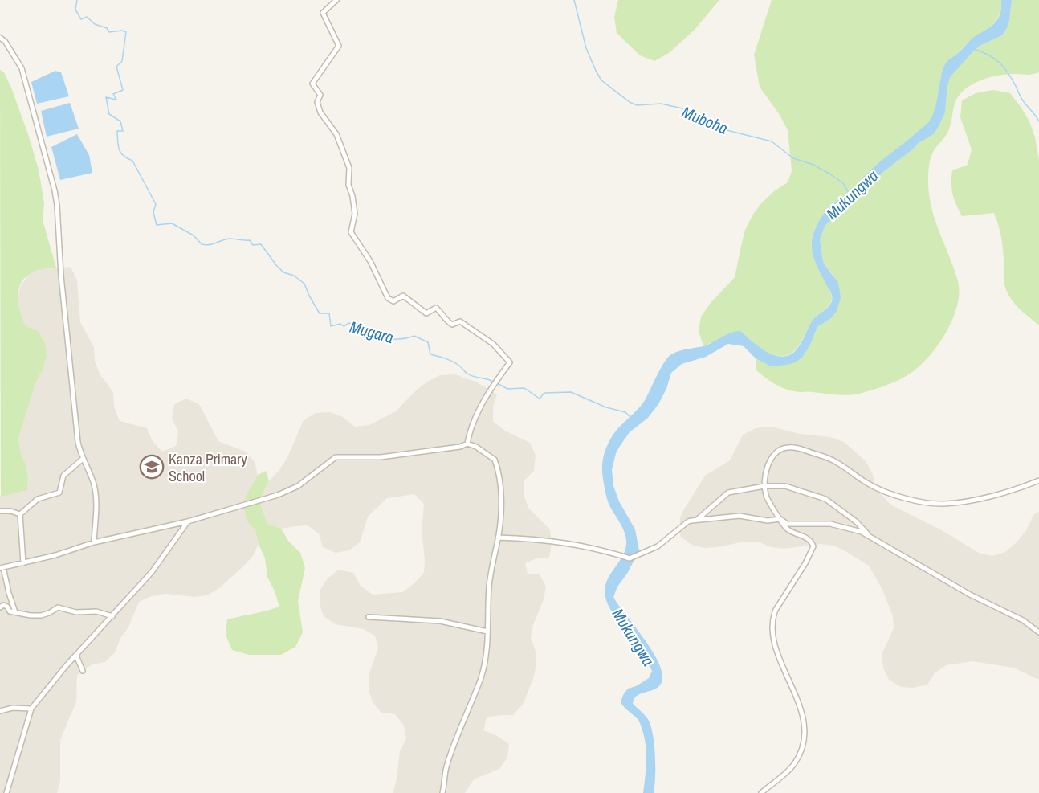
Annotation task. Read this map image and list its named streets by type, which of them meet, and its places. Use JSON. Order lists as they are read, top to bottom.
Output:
{
  "water": ["Muboha", "Mukungwa", "Mugara"],
  "places": {
    "school or university": ["Kanza Primary School"]
  }
}
